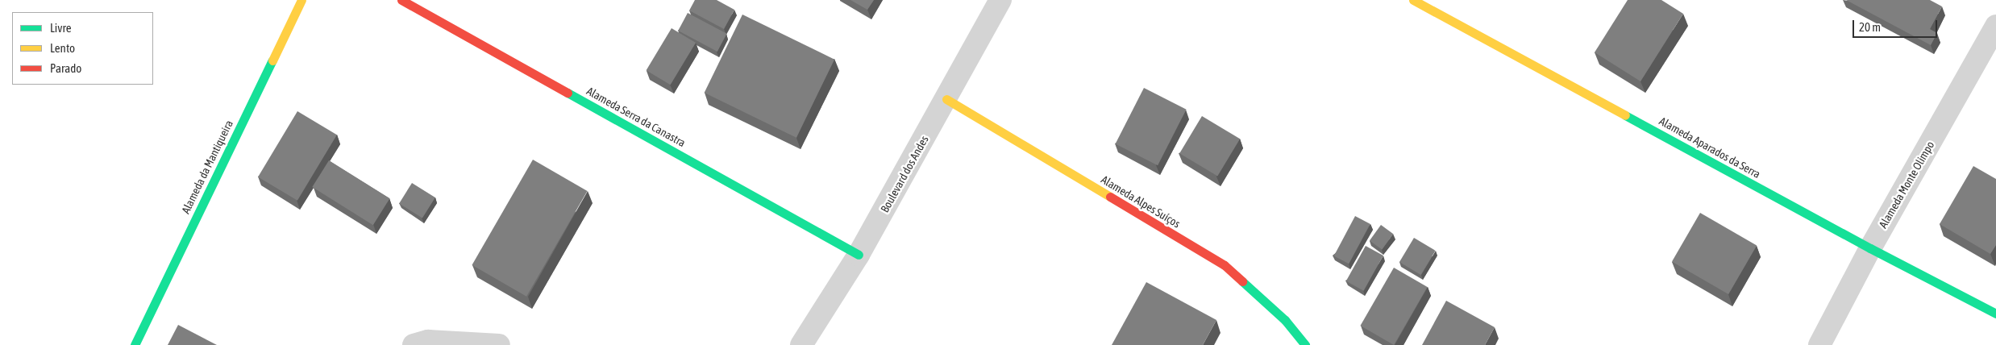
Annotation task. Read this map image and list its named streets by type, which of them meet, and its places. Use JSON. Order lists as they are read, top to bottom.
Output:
{
  "streets": {
    "street": [
      "Alameda Serra da Canastra",
      "Alameda Aparados da Serra",
      "Alameda da Mantiqueira",
      "Boulevard dos Andes",
      "Alameda Monte Olimpo",
      "Alameda Alpes Suíços"
    ]
  },
  "crossings": [
    ["Alameda Serra da Canastra", "Boulevard dos Andes"],
    ["Alameda Aparados da Serra", "Alameda Monte Olimpo"],
    ["Boulevard dos Andes", "Alameda Alpes Suíços"]
  ],
  "legend": ["Livre", "Lento", "Parado"],
  "scale_bar": "20 m"
}
